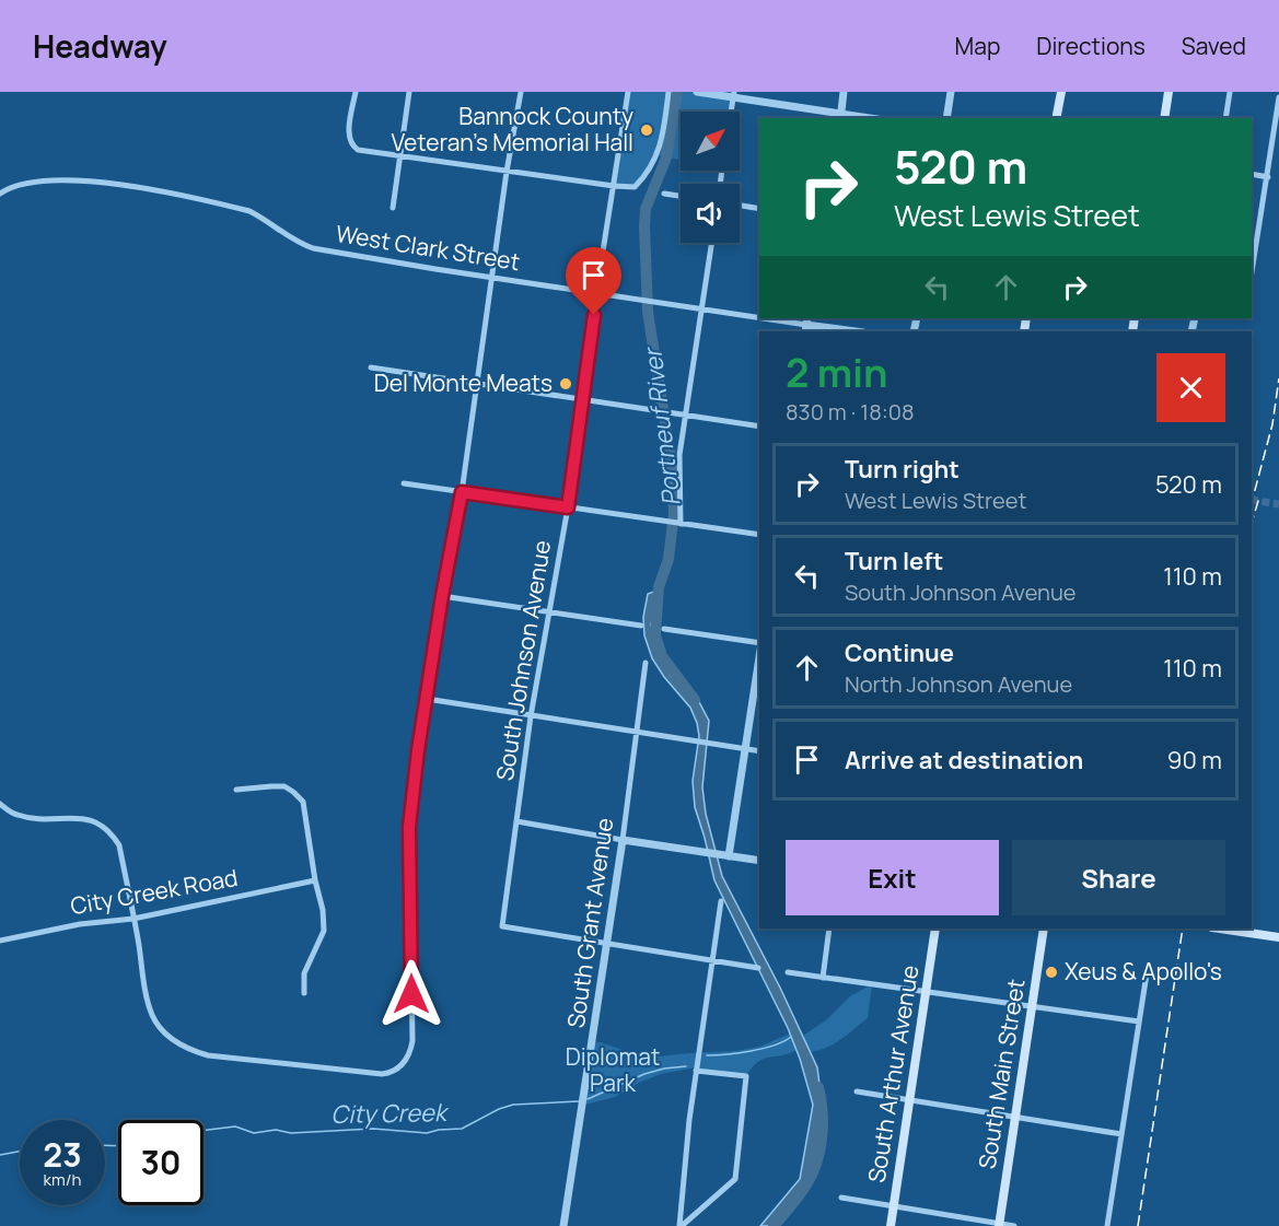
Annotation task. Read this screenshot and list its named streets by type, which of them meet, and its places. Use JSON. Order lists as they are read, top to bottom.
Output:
{
  "streets": {
    "main road": ["South Arthur Avenue", "South Main Street"],
    "street": [
      "West Clark Street",
      "South Johnson Avenue",
      "City Creek Road",
      "South Grant Avenue"
    ]
  },
  "crossings": [
    ["West Clark Street", "South Johnson Avenue"],
    ["South Johnson Avenue", "South Grant Avenue"]
  ],
  "water": ["Portneuf River", "City Creek"],
  "parks": ["Diplomat Park"],
  "places": ["Bannock County Veteran's Memorial Hall", "Del Monte Meats", "Xeus & Apollo's"],
  "north": "top right",
  "page": {
    "header": "Headway",
    "nav": ["Map", "Directions", "Saved"],
    "turn": ["520 m", "West Lewis Street"],
    "heading": ["2 min", "830 m · 18:08"],
    "list": [
      {
        "name": "Turn right",
        "note": "West Lewis Street",
        "value": "520 m"
      },
      {
        "name": "Turn left",
        "note": "South Johnson Avenue",
        "value": "110 m"
      },
      {
        "name": "Continue",
        "note": "North Johnson Avenue",
        "value": "110 m"
      },
      {
        "name": "Arrive at destination",
        "value": "90 m"
      }
    ],
    "buttons": ["Exit", "Share"],
    "speed": "23 km/h",
    "limit": "30"
  }
}
